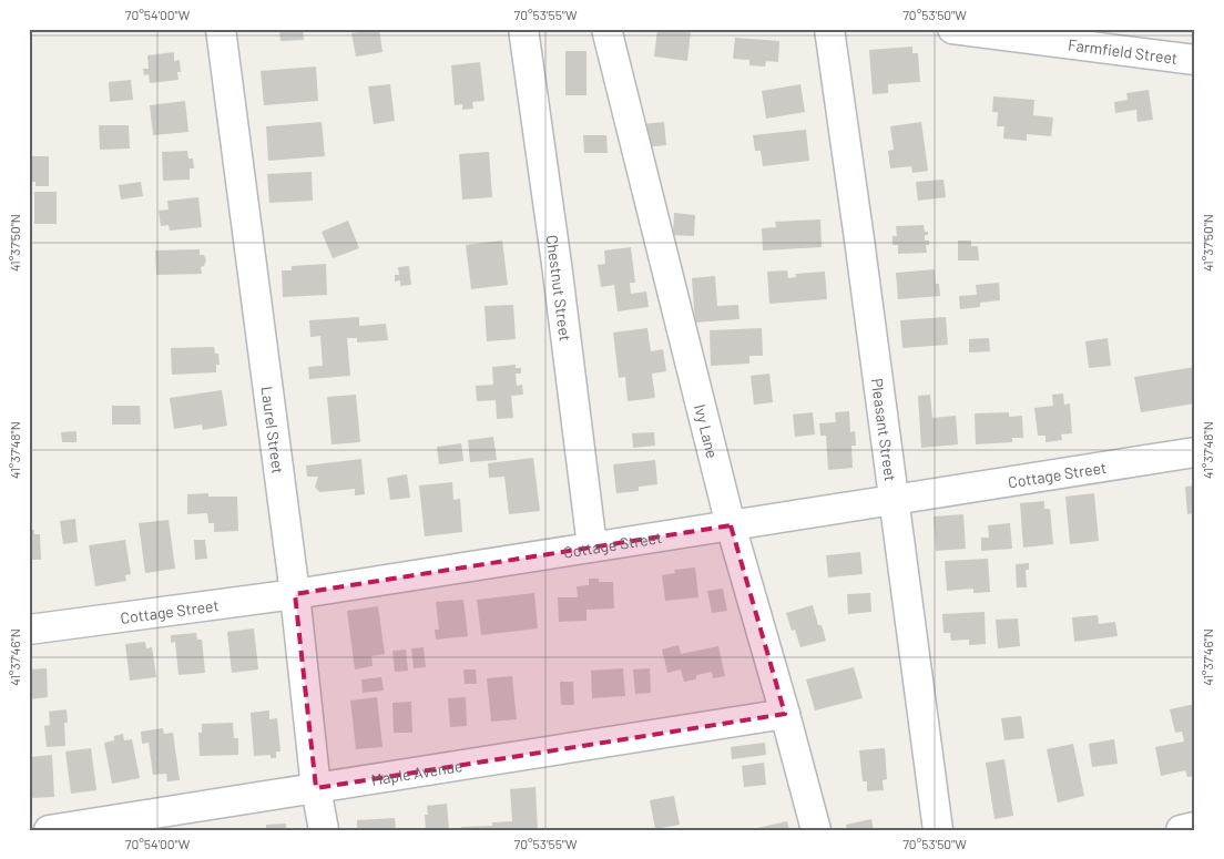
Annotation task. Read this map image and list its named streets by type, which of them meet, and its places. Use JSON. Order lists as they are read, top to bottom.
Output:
{
  "streets": {
    "street": [
      "Farmfield Street",
      "Chestnut Street",
      "Laurel Street",
      "Pleasant Street",
      "Ivy Lane",
      "Cottage Street",
      "Maple Avenue"
    ]
  },
  "crossings": [
    ["Chestnut Street", "Cottage Street"],
    ["Laurel Street", "Cottage Street"],
    ["Laurel Street", "Maple Avenue"],
    ["Pleasant Street", "Cottage Street"],
    ["Ivy Lane", "Cottage Street"],
    ["Ivy Lane", "Maple Avenue"]
  ],
  "coordinates": [
    "70°54'00\"W",
    "70°53'55\"W",
    "70°53'50\"W",
    "41°37'50\"N",
    "41°37'48\"N",
    "41°37'46\"N"
  ]
}
